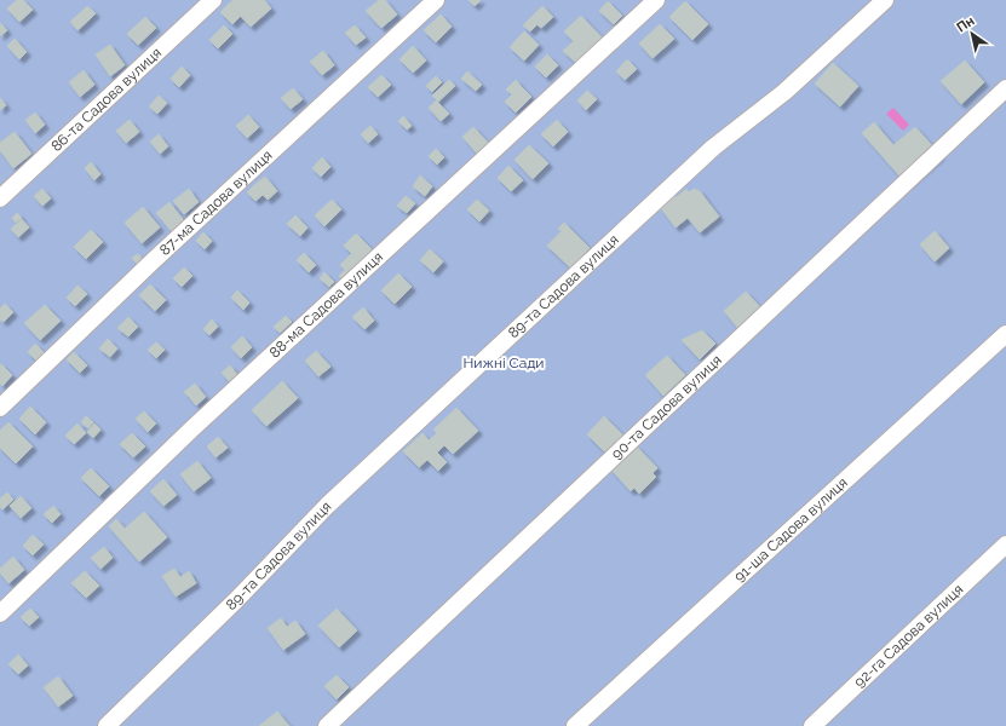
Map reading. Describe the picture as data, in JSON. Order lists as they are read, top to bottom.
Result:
{
  "streets": {
    "street": [
      "86-та Садова вулиця",
      "87-ма Садова вулиця",
      "89-та Садова вулиця",
      "88-ма Садова вулиця",
      "90-та Садова вулиця",
      "91-ша Садова вулиця",
      "92-га Садова вулиця"
    ]
  },
  "parks": ["Нижні Сади"],
  "north": "top left"
}
